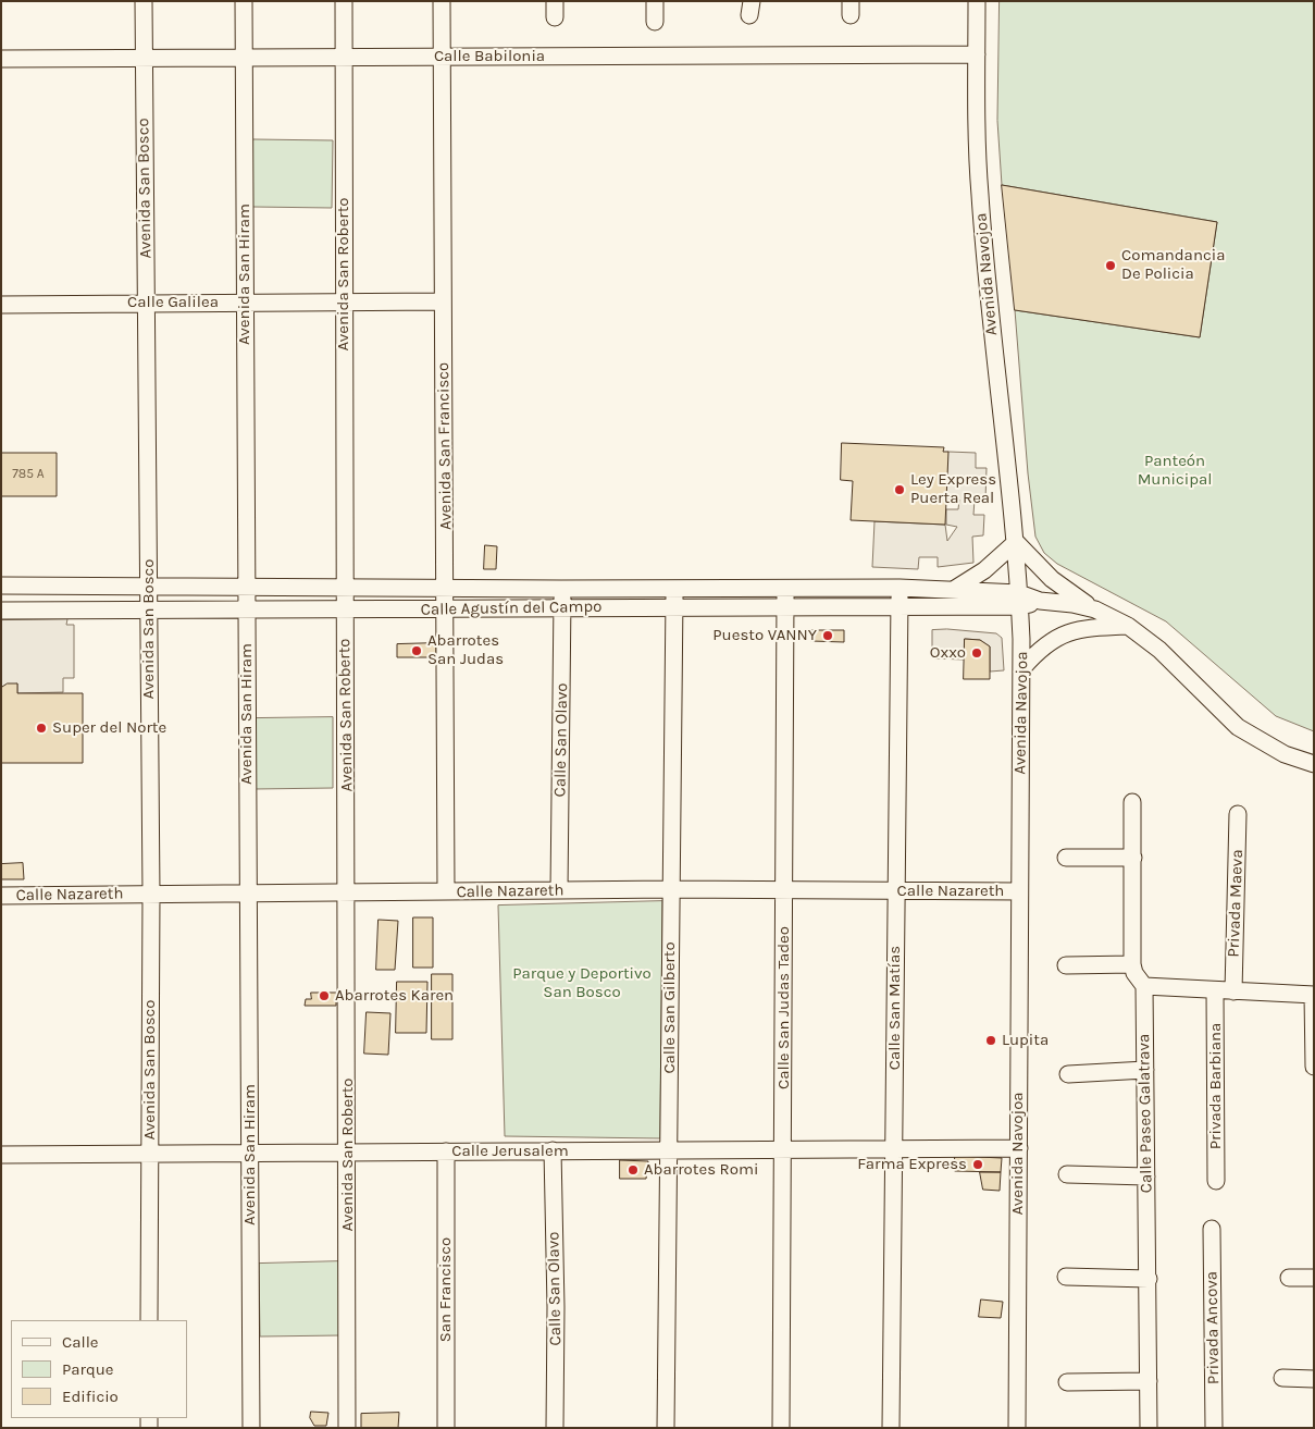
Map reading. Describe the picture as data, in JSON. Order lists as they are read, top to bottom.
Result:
{
  "streets": {
    "street": [
      "Calle Babilonia",
      "Avenida San Bosco",
      "Avenida San Hiram",
      "Avenida San Roberto",
      "Avenida Navojoa",
      "Calle Galilea",
      "Avenida San Francisco",
      "Calle Agustín del Campo",
      "Calle San Olavo",
      "Calle Nazareth",
      "Privada Maeva",
      "Calle San Gilberto",
      "Calle San Judas Tadeo",
      "Calle San Matías",
      "Privada Barbiana",
      "Calle Paseo Galatrava",
      "Calle Jerusalem",
      "San Francisco",
      "Privada Ancova"
    ]
  },
  "crossings": [
    ["Calle Babilonia", "Avenida San Bosco"],
    ["Calle Babilonia", "Avenida San Hiram"],
    ["Calle Babilonia", "Avenida San Roberto"],
    ["Calle Babilonia", "Avenida Navojoa"],
    ["Calle Babilonia", "Avenida San Francisco"],
    ["Avenida San Bosco", "Calle Galilea"],
    ["Avenida San Bosco", "Calle Agustín del Campo"],
    ["Avenida San Bosco", "Calle Nazareth"],
    ["Avenida San Bosco", "Calle Jerusalem"],
    ["Avenida San Hiram", "Calle Galilea"],
    ["Avenida San Hiram", "Calle Agustín del Campo"],
    ["Avenida San Hiram", "Calle Nazareth"],
    ["Avenida San Hiram", "Calle Jerusalem"],
    ["Avenida San Roberto", "Calle Galilea"],
    ["Avenida San Roberto", "Calle Agustín del Campo"],
    ["Avenida San Roberto", "Calle Nazareth"],
    ["Avenida San Roberto", "Calle Jerusalem"],
    ["Avenida Navojoa", "Calle Agustín del Campo"],
    ["Avenida Navojoa", "Calle Nazareth"],
    ["Avenida Navojoa", "Calle Jerusalem"],
    ["Calle Galilea", "Avenida San Francisco"],
    ["Avenida San Francisco", "Calle Agustín del Campo"],
    ["Avenida San Francisco", "Calle Nazareth"],
    ["Calle Agustín del Campo", "Calle San Olavo"],
    ["Calle Agustín del Campo", "Calle San Gilberto"],
    ["Calle Agustín del Campo", "Calle San Judas Tadeo"],
    ["Calle Agustín del Campo", "Calle San Matías"],
    ["Calle San Olavo", "Calle Nazareth"],
    ["Calle San Olavo", "Calle Jerusalem"],
    ["Calle Nazareth", "Calle San Gilberto"],
    ["Calle Nazareth", "Calle San Judas Tadeo"],
    ["Calle Nazareth", "Calle San Matías"],
    ["Calle San Gilberto", "Calle Jerusalem"],
    ["Calle San Judas Tadeo", "Calle Jerusalem"],
    ["Calle San Matías", "Calle Jerusalem"],
    ["Calle Jerusalem", "San Francisco"]
  ],
  "parks": ["Panteón Municipal", "Parque y Deportivo San Bosco"],
  "places": [
    "Comandancia De Policia",
    "Ley Express Puerta Real",
    "Puesto VANNY",
    "Abarrotes San Judas",
    "Oxxo",
    "Super del Norte",
    "Abarrotes Karen",
    "Lupita",
    "Farma Express",
    "Abarrotes Romi"
  ],
  "house_numbers": ["785 A"],
  "legend": ["Calle", "Parque", "Edificio"]
}
